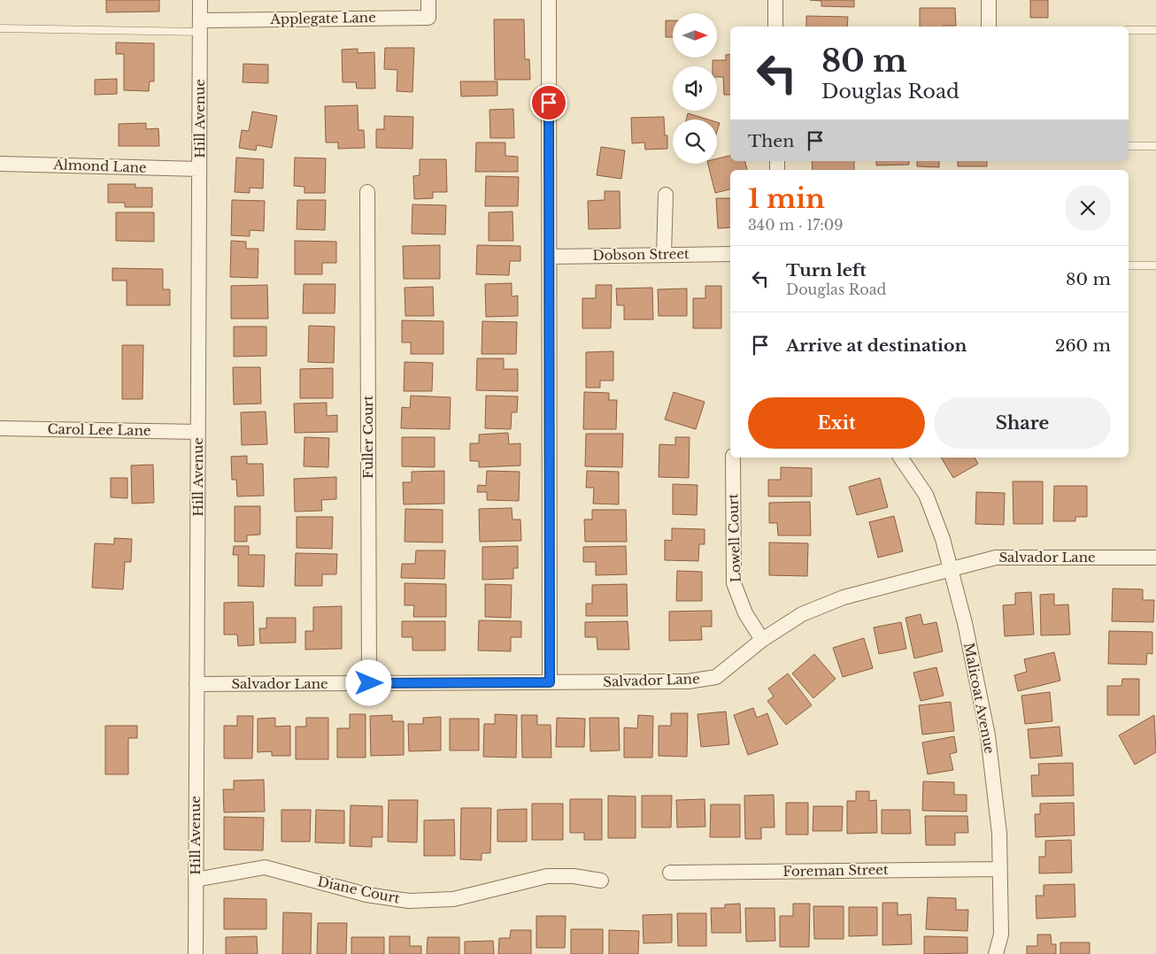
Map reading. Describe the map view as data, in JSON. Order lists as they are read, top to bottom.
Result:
{
  "streets": {
    "street": [
      "Applegate Lane",
      "Hill Avenue",
      "Almond Lane",
      "Dobson Street",
      "Carol Lee Lane",
      "Fuller Court",
      "Lowell Court",
      "Salvador Lane",
      "Malicoat Avenue",
      "Foreman Street",
      "Diane Court"
    ]
  },
  "crossings": [
    ["Applegate Lane", "Hill Avenue"],
    ["Hill Avenue", "Almond Lane"],
    ["Hill Avenue", "Carol Lee Lane"],
    ["Hill Avenue", "Salvador Lane"],
    ["Hill Avenue", "Diane Court"],
    ["Fuller Court", "Salvador Lane"],
    ["Lowell Court", "Salvador Lane"],
    ["Salvador Lane", "Malicoat Avenue"],
    ["Malicoat Avenue", "Foreman Street"]
  ],
  "north": "right",
  "page": {
    "turn": ["80 m", "Douglas Road"],
    "then": "Then",
    "heading": ["1 min", "340 m · 17:09"],
    "list": [
      {
        "name": "Turn left",
        "note": "Douglas Road",
        "value": "80 m"
      },
      {
        "name": "Arrive at destination",
        "value": "260 m"
      }
    ],
    "buttons": ["Exit", "Share"]
  }
}
